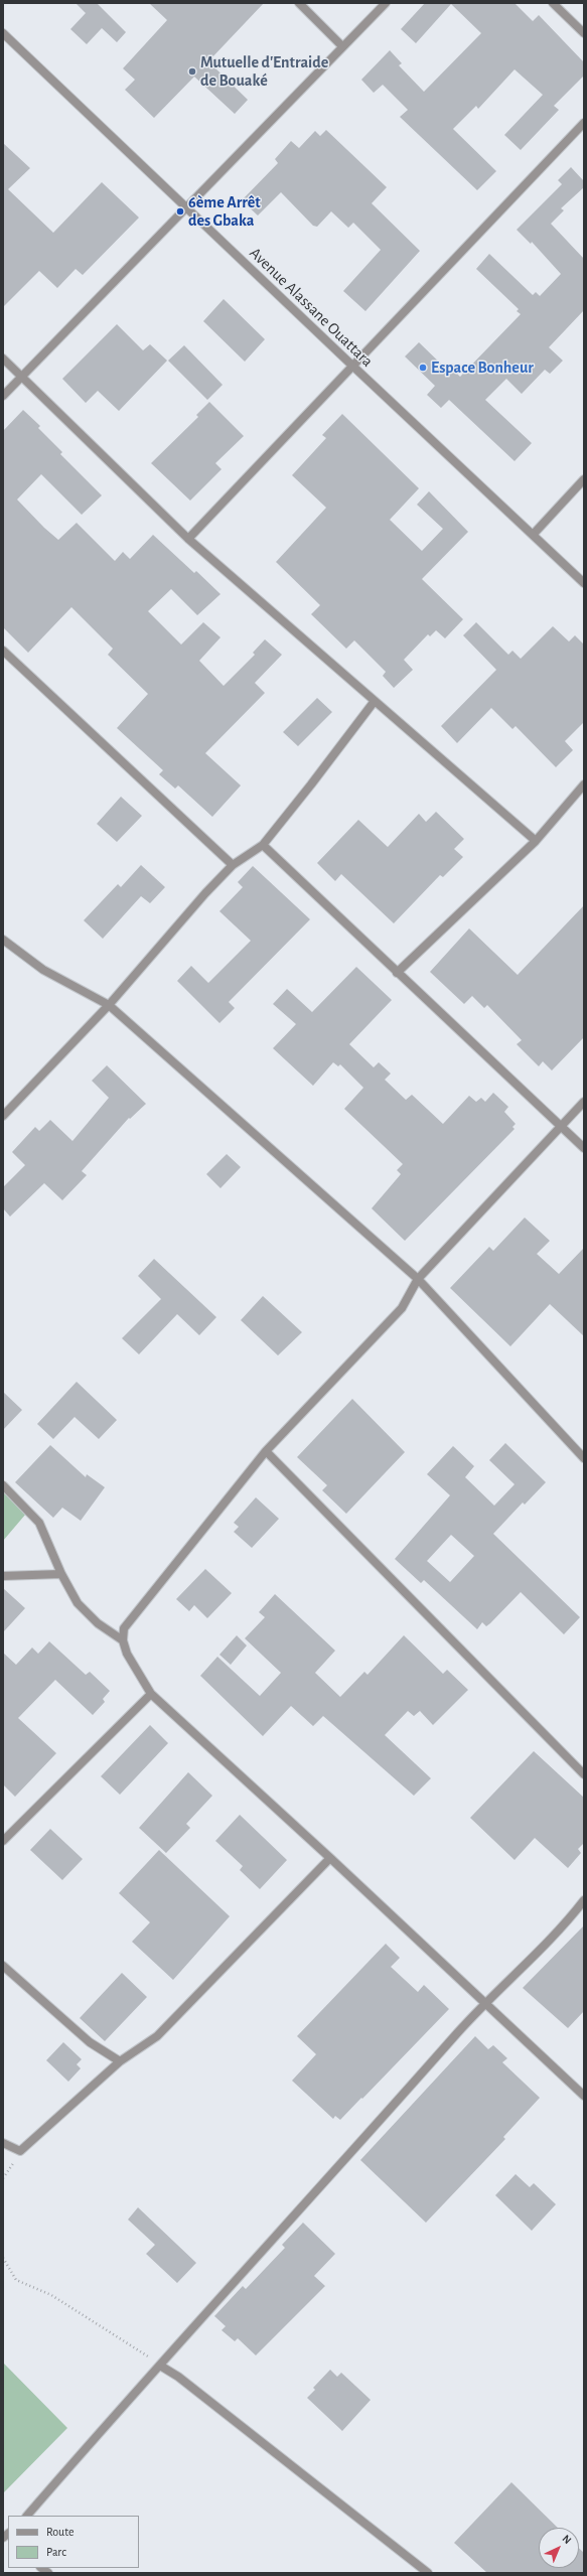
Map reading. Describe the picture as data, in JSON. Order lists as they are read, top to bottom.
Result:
{
  "streets": {
    "street": ["Avenue Alassane Ouattara"]
  },
  "places": ["Mutuelle d'Entraide de Bouaké", "6ème Arrêt des Gbaka", "Espace Bonheur"],
  "legend": ["Route", "Parc"],
  "north": "top right"
}
